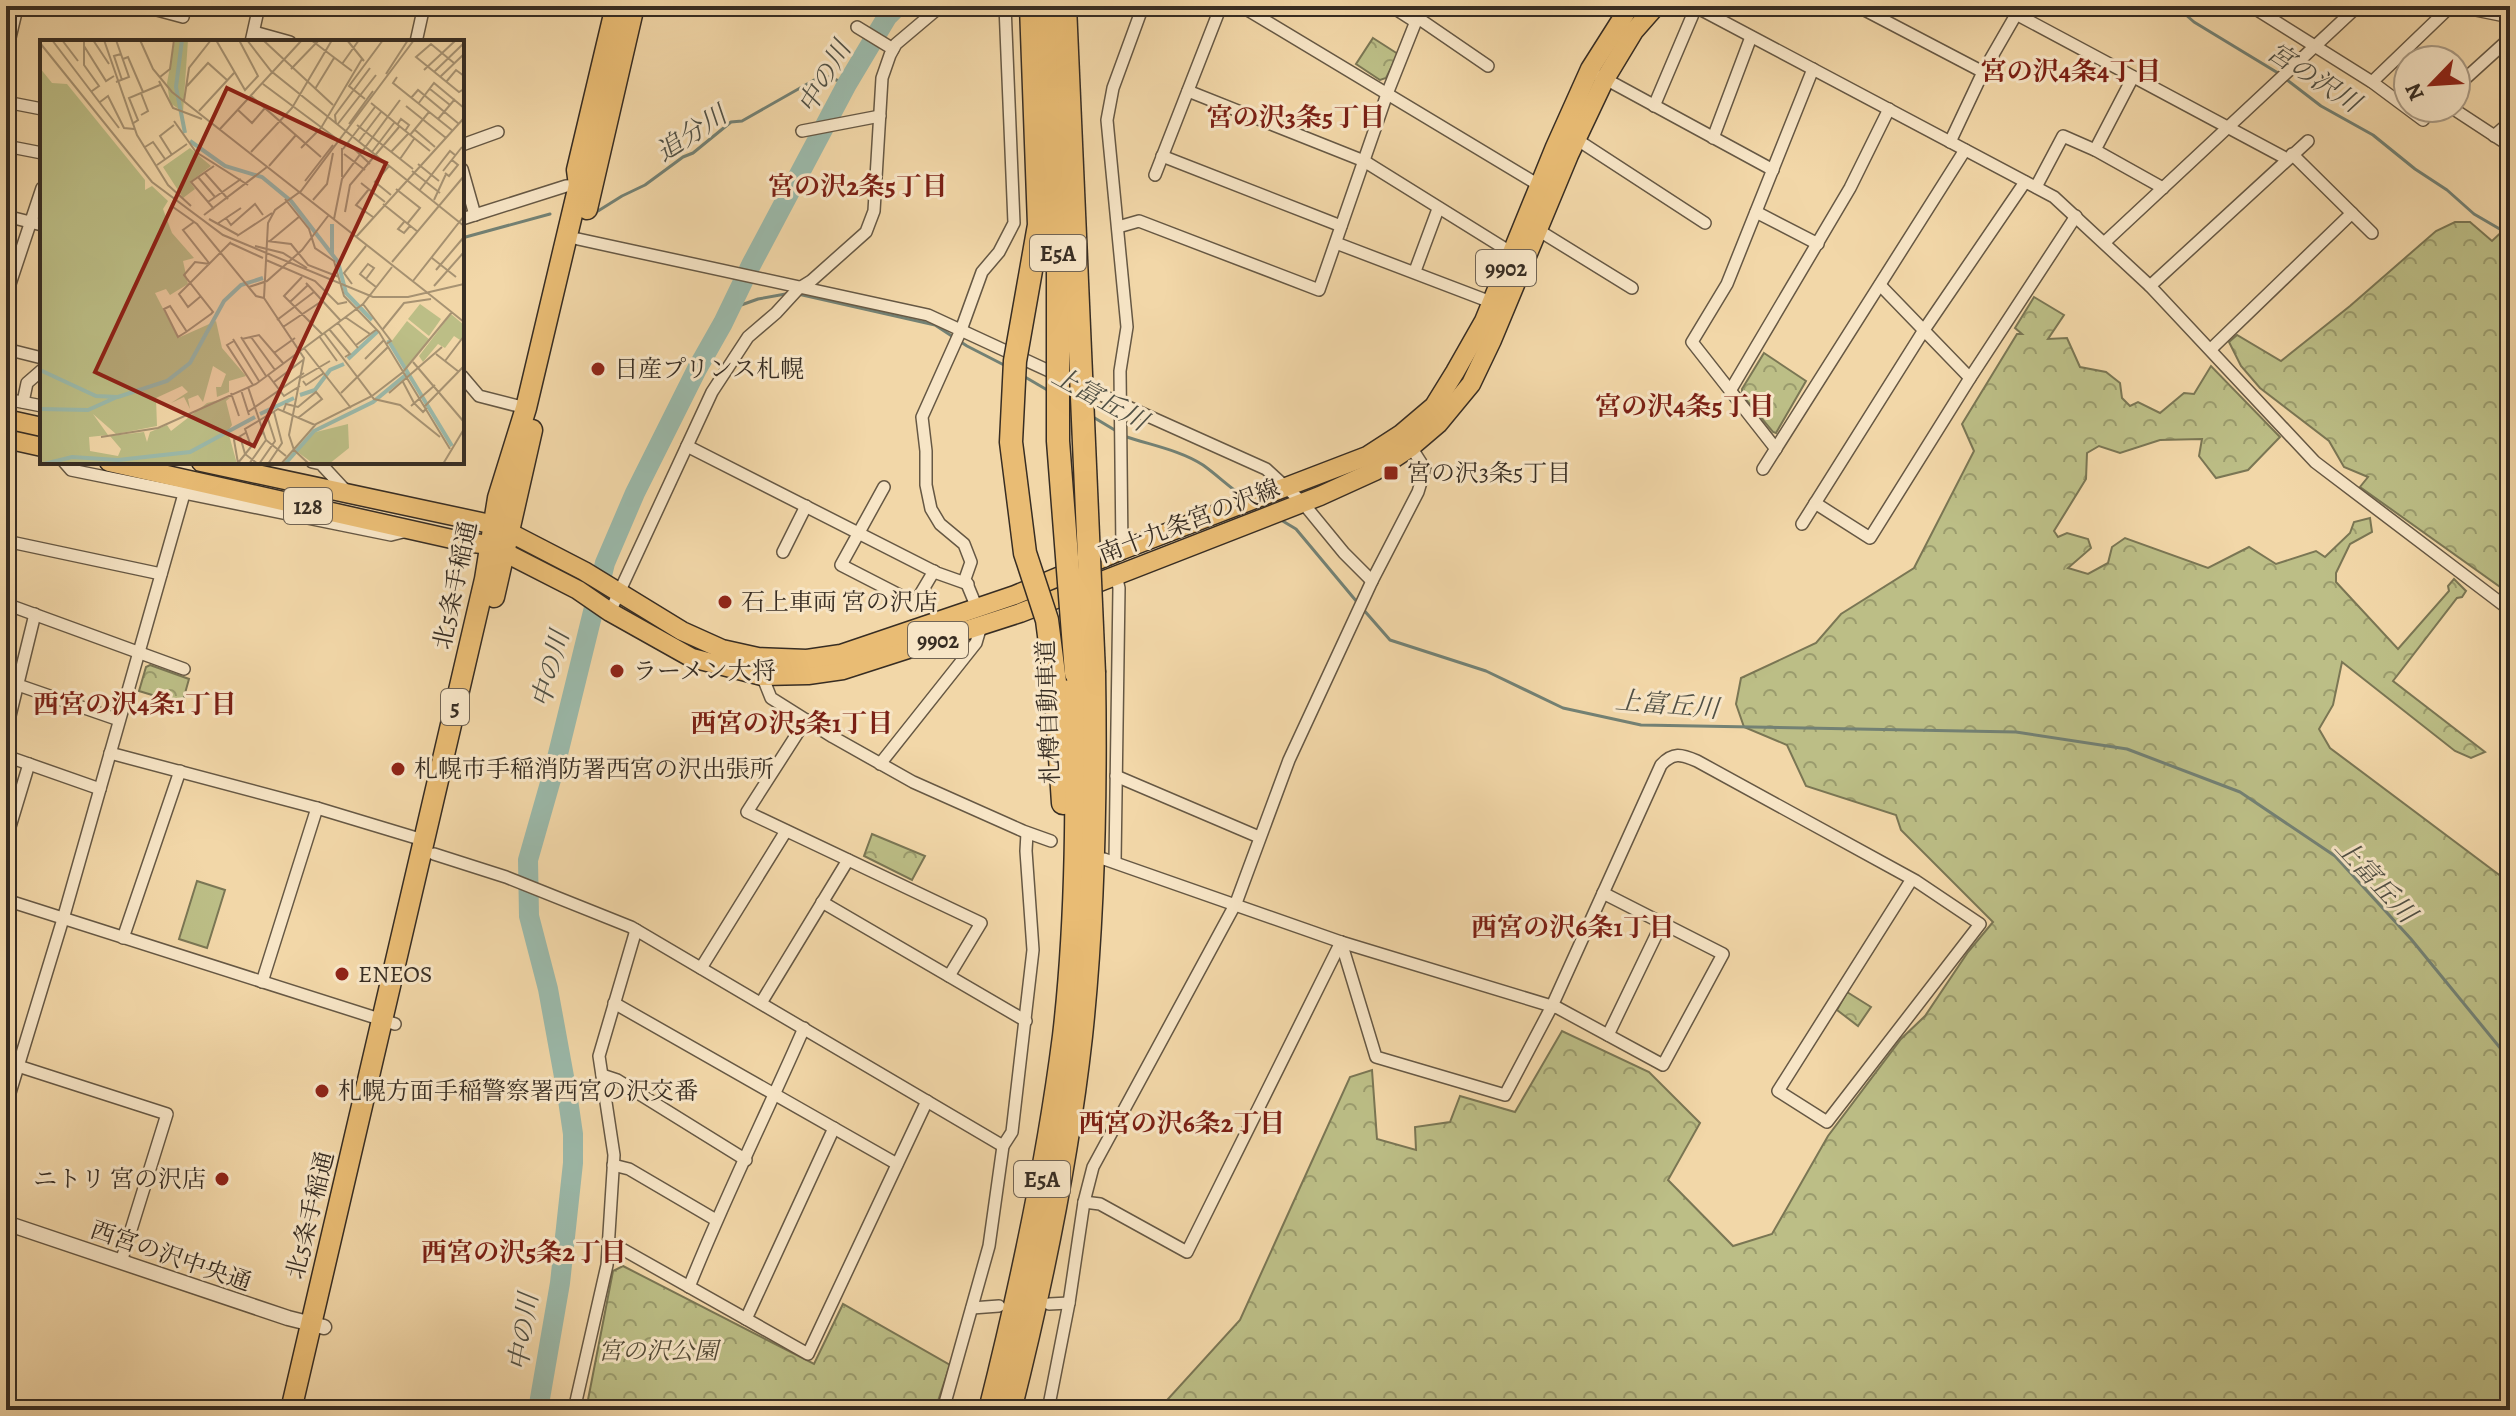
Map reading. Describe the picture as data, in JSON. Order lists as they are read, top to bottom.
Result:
{
  "streets": {
    "highway": [
      "E5A",
      "北5条手稲通",
      "5",
      "札樽自動車道"
    ],
    "main road": ["9902", "128", "南十九条宮の沢線"],
    "street": ["西宮の沢中央通"]
  },
  "crossings": [
    ["128", "南十九条宮の沢線"],
    ["128", "北5条手稲通"],
    ["南十九条宮の沢線", "北5条手稲通"],
    ["北5条手稲通", "西宮の沢中央通"]
  ],
  "districts": [
    "宮の沢4条4丁目",
    "宮の沢3条5丁目",
    "宮の沢2条5丁目",
    "宮の沢4条5丁目",
    "西宮の沢4条1丁目",
    "西宮の沢5条1丁目",
    "西宮の沢6条1丁目",
    "西宮の沢6条2丁目",
    "西宮の沢5条2丁目"
  ],
  "water": [
    "中の川",
    "宮の沢川",
    "追分川",
    "上富丘川"
  ],
  "parks": ["宮の沢公園"],
  "places": {
    "other": [
      "日産プリンス札幌",
      "石上車両 宮の沢店",
      "ラーメン大将",
      "札幌市手稲消防署西宮の沢出張所",
      "ENEOS",
      "札幌方面手稲警察署西宮の沢交番",
      "ニトリ 宮の沢店"
    ],
    "transit": ["宮の沢3条5丁目"]
  },
  "north": "bottom left"
}
